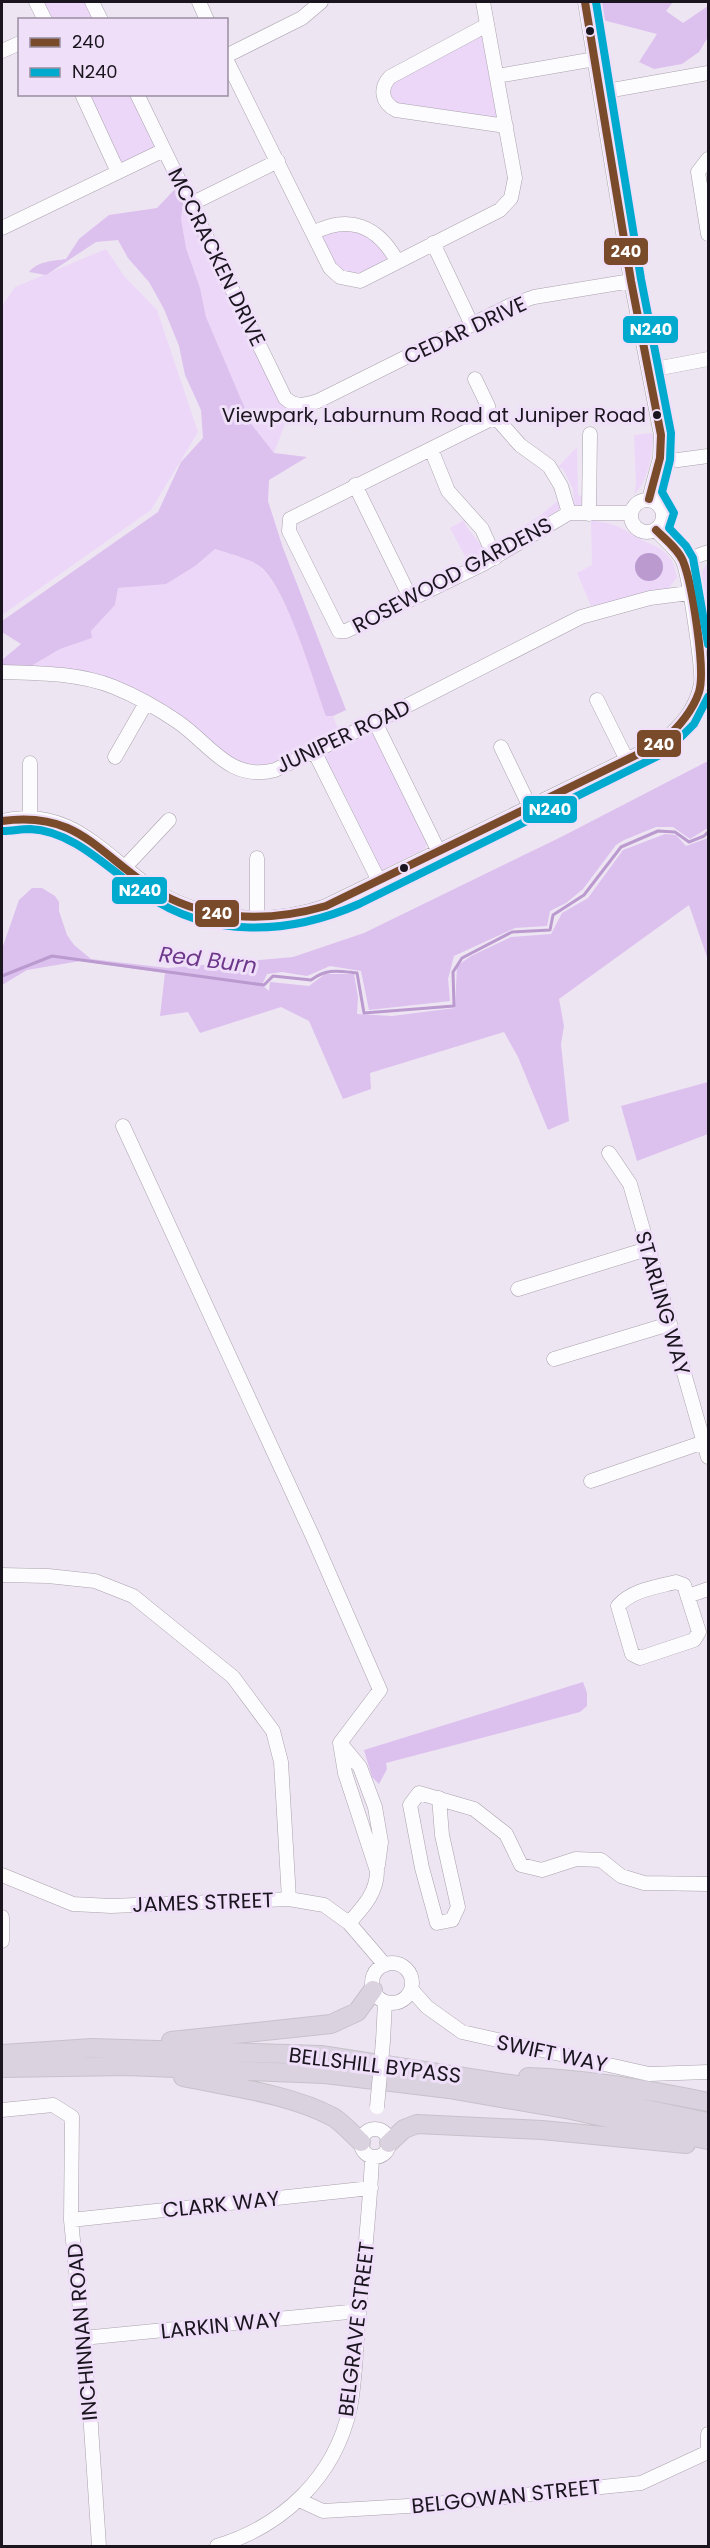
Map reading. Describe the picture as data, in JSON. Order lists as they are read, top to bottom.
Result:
{
  "streets": {
    "highway": ["BELLSHILL BYPASS"],
    "street": [
      "MCCRACKEN DRIVE",
      "CEDAR DRIVE",
      "ROSEWOOD GARDENS",
      "JUNIPER ROAD",
      "STARLING WAY",
      "JAMES STREET",
      "SWIFT WAY",
      "CLARK WAY",
      "LARKIN WAY",
      "BELGRAVE STREET",
      "INCHINNAN ROAD",
      "BELGOWAN STREET"
    ]
  },
  "crossings": [
    ["MCCRACKEN DRIVE", "CEDAR DRIVE"],
    ["JAMES STREET", "SWIFT WAY"],
    ["CLARK WAY", "BELGRAVE STREET"],
    ["CLARK WAY", "INCHINNAN ROAD"],
    ["LARKIN WAY", "BELGRAVE STREET"],
    ["LARKIN WAY", "INCHINNAN ROAD"],
    ["BELGRAVE STREET", "BELGOWAN STREET"]
  ],
  "water": ["Red Burn"],
  "places": ["Viewpark, Laburnum Road at Juniper Road"],
  "lines": ["transit line 240", "transit line N240"],
  "legend": ["240", "N240"]
}
